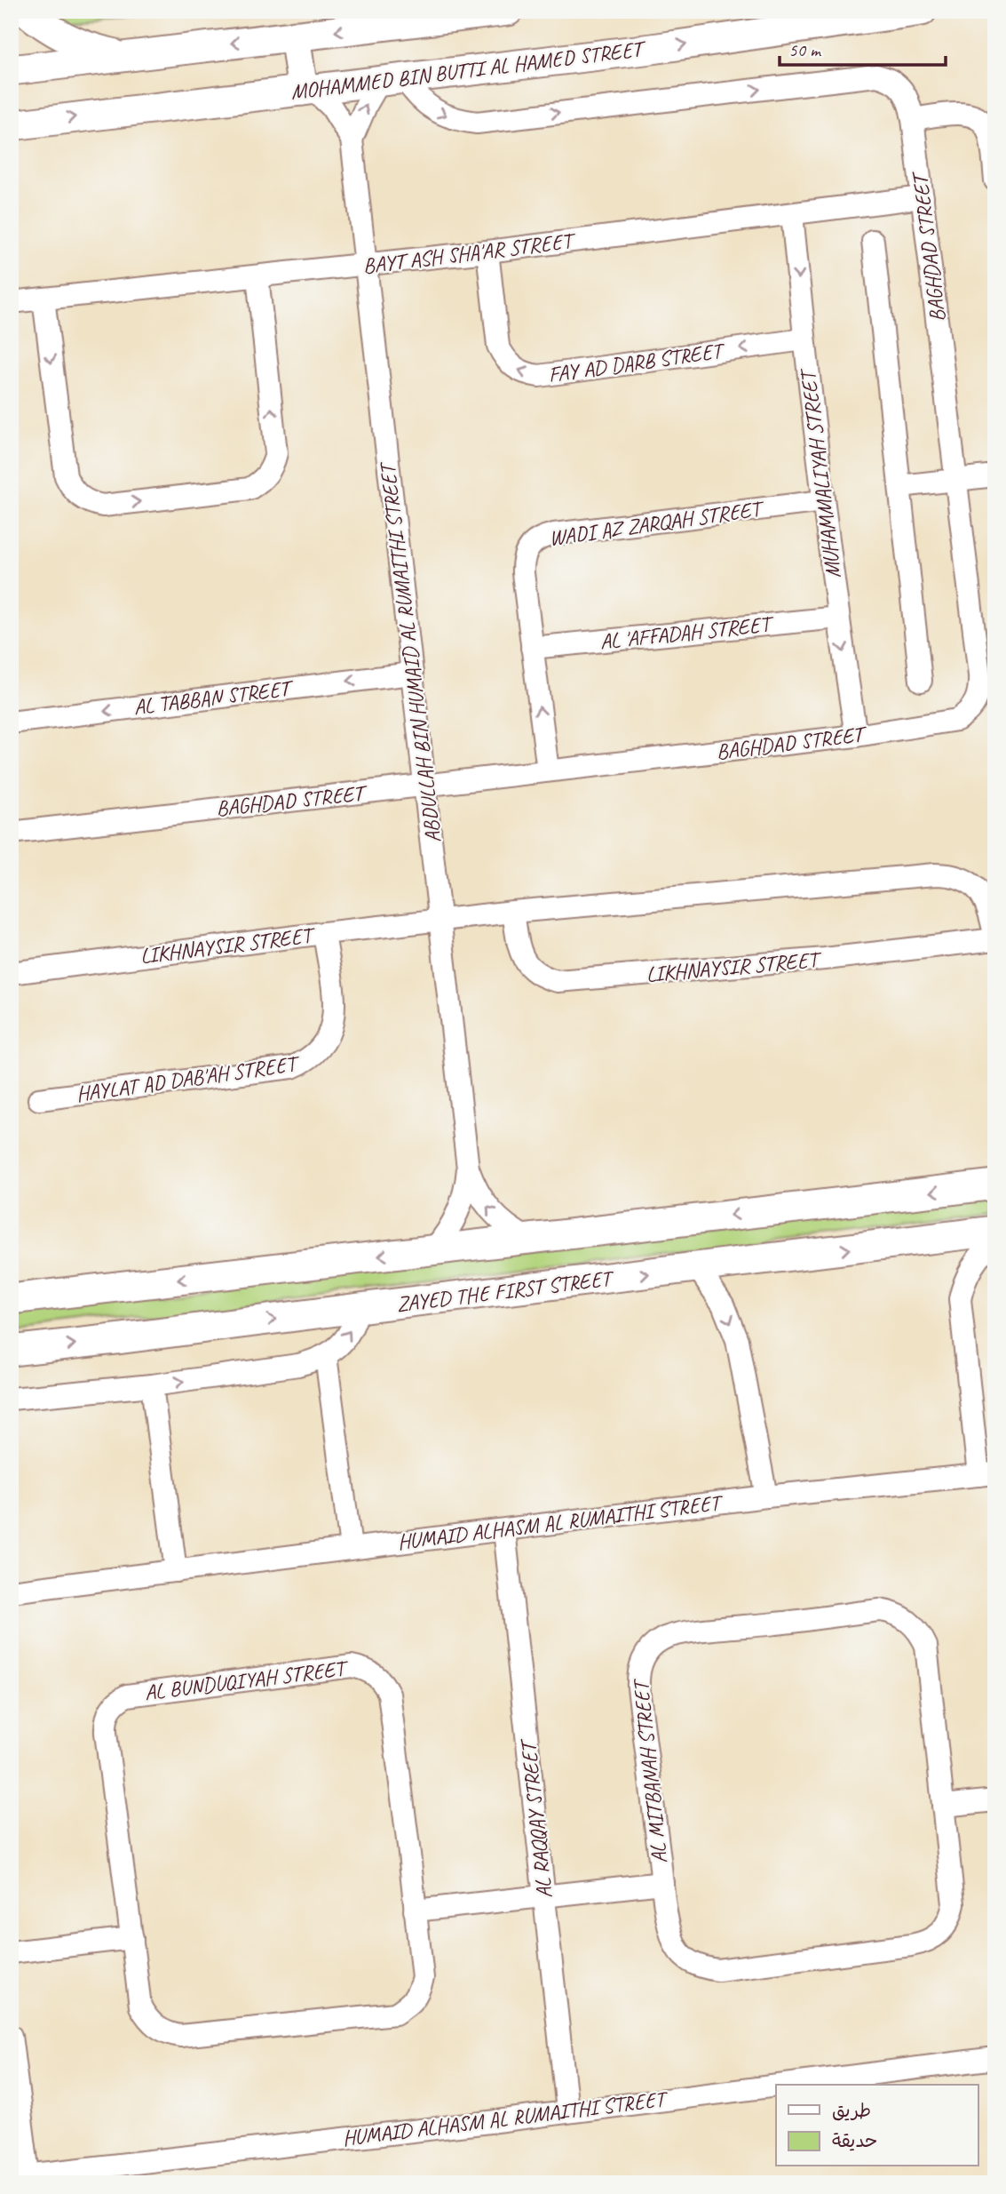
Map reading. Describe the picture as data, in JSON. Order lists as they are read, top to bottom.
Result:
{
  "streets": {
    "main road": ["MOHAMMED BIN BUTTI AL HAMED STREET", "ZAYED THE FIRST STREET"],
    "street": [
      "BAGHDAD STREET",
      "BAYT ASH SHA'AR STREET",
      "FAY AD DARB STREET",
      "MUHAMMALIYAH STREET",
      "WADI AZ ZARQAH STREET",
      "AL 'AFFADAH STREET",
      "ABDULLAH BIN HUMAID AL RUMAITHI STREET",
      "AL TABBAN STREET",
      "LIKHNAYSIR STREET",
      "HAYLAT AD DAB'AH STREET",
      "HUMAID ALHASM AL RUMAITHI STREET",
      "AL BUNDUQIYAH STREET",
      "AL MITBANAH STREET",
      "AL RAQQAY STREET"
    ]
  },
  "crossings": [
    ["MOHAMMED BIN BUTTI AL HAMED STREET", "BAGHDAD STREET"],
    ["MOHAMMED BIN BUTTI AL HAMED STREET", "ABDULLAH BIN HUMAID AL RUMAITHI STREET"],
    ["BAGHDAD STREET", "BAYT ASH SHA'AR STREET"],
    ["BAGHDAD STREET", "MUHAMMALIYAH STREET"],
    ["BAGHDAD STREET", "WADI AZ ZARQAH STREET"],
    ["BAGHDAD STREET", "ABDULLAH BIN HUMAID AL RUMAITHI STREET"],
    ["BAYT ASH SHA'AR STREET", "FAY AD DARB STREET"],
    ["BAYT ASH SHA'AR STREET", "MUHAMMALIYAH STREET"],
    ["BAYT ASH SHA'AR STREET", "ABDULLAH BIN HUMAID AL RUMAITHI STREET"],
    ["FAY AD DARB STREET", "MUHAMMALIYAH STREET"],
    ["MUHAMMALIYAH STREET", "WADI AZ ZARQAH STREET"],
    ["MUHAMMALIYAH STREET", "AL 'AFFADAH STREET"],
    ["WADI AZ ZARQAH STREET", "AL 'AFFADAH STREET"],
    ["ABDULLAH BIN HUMAID AL RUMAITHI STREET", "AL TABBAN STREET"],
    ["ABDULLAH BIN HUMAID AL RUMAITHI STREET", "LIKHNAYSIR STREET"],
    ["LIKHNAYSIR STREET", "HAYLAT AD DAB'AH STREET"],
    ["HUMAID ALHASM AL RUMAITHI STREET", "AL RAQQAY STREET"]
  ],
  "one_way": ["AL TABBAN STREET"],
  "legend": ["طريق", "حديقة"],
  "scale_bar": "50 m"
}
